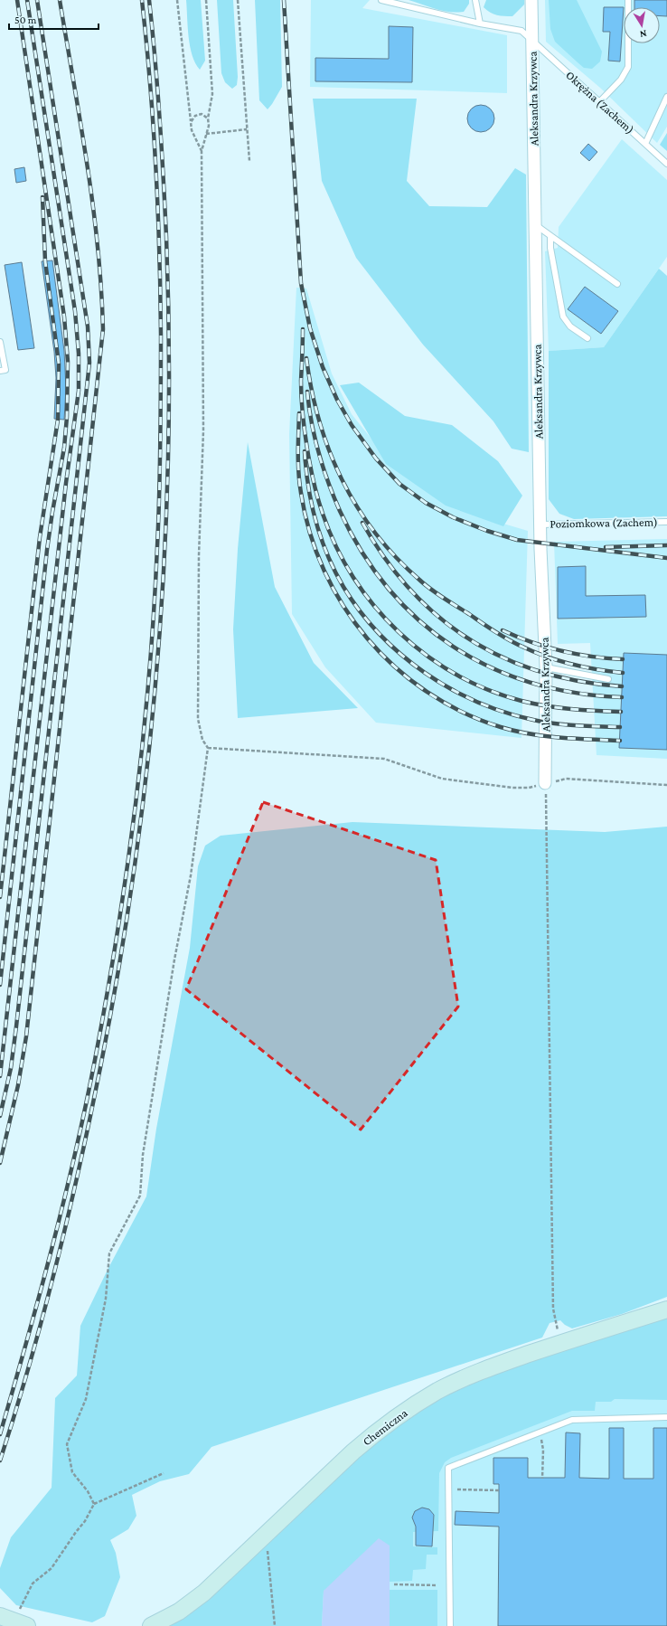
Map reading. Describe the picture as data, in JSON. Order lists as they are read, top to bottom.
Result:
{
  "streets": {
    "street": ["Aleksandra Krzywca", "Chemiczna"],
    "lane": ["Okrężna (Zachem)", "Poziomkowa (Zachem)"]
  },
  "crossings": [
    ["Aleksandra Krzywca", "Okrężna (Zachem)"],
    ["Aleksandra Krzywca", "Poziomkowa (Zachem)"]
  ],
  "scale_bar": "50 m",
  "north": "bottom"
}
